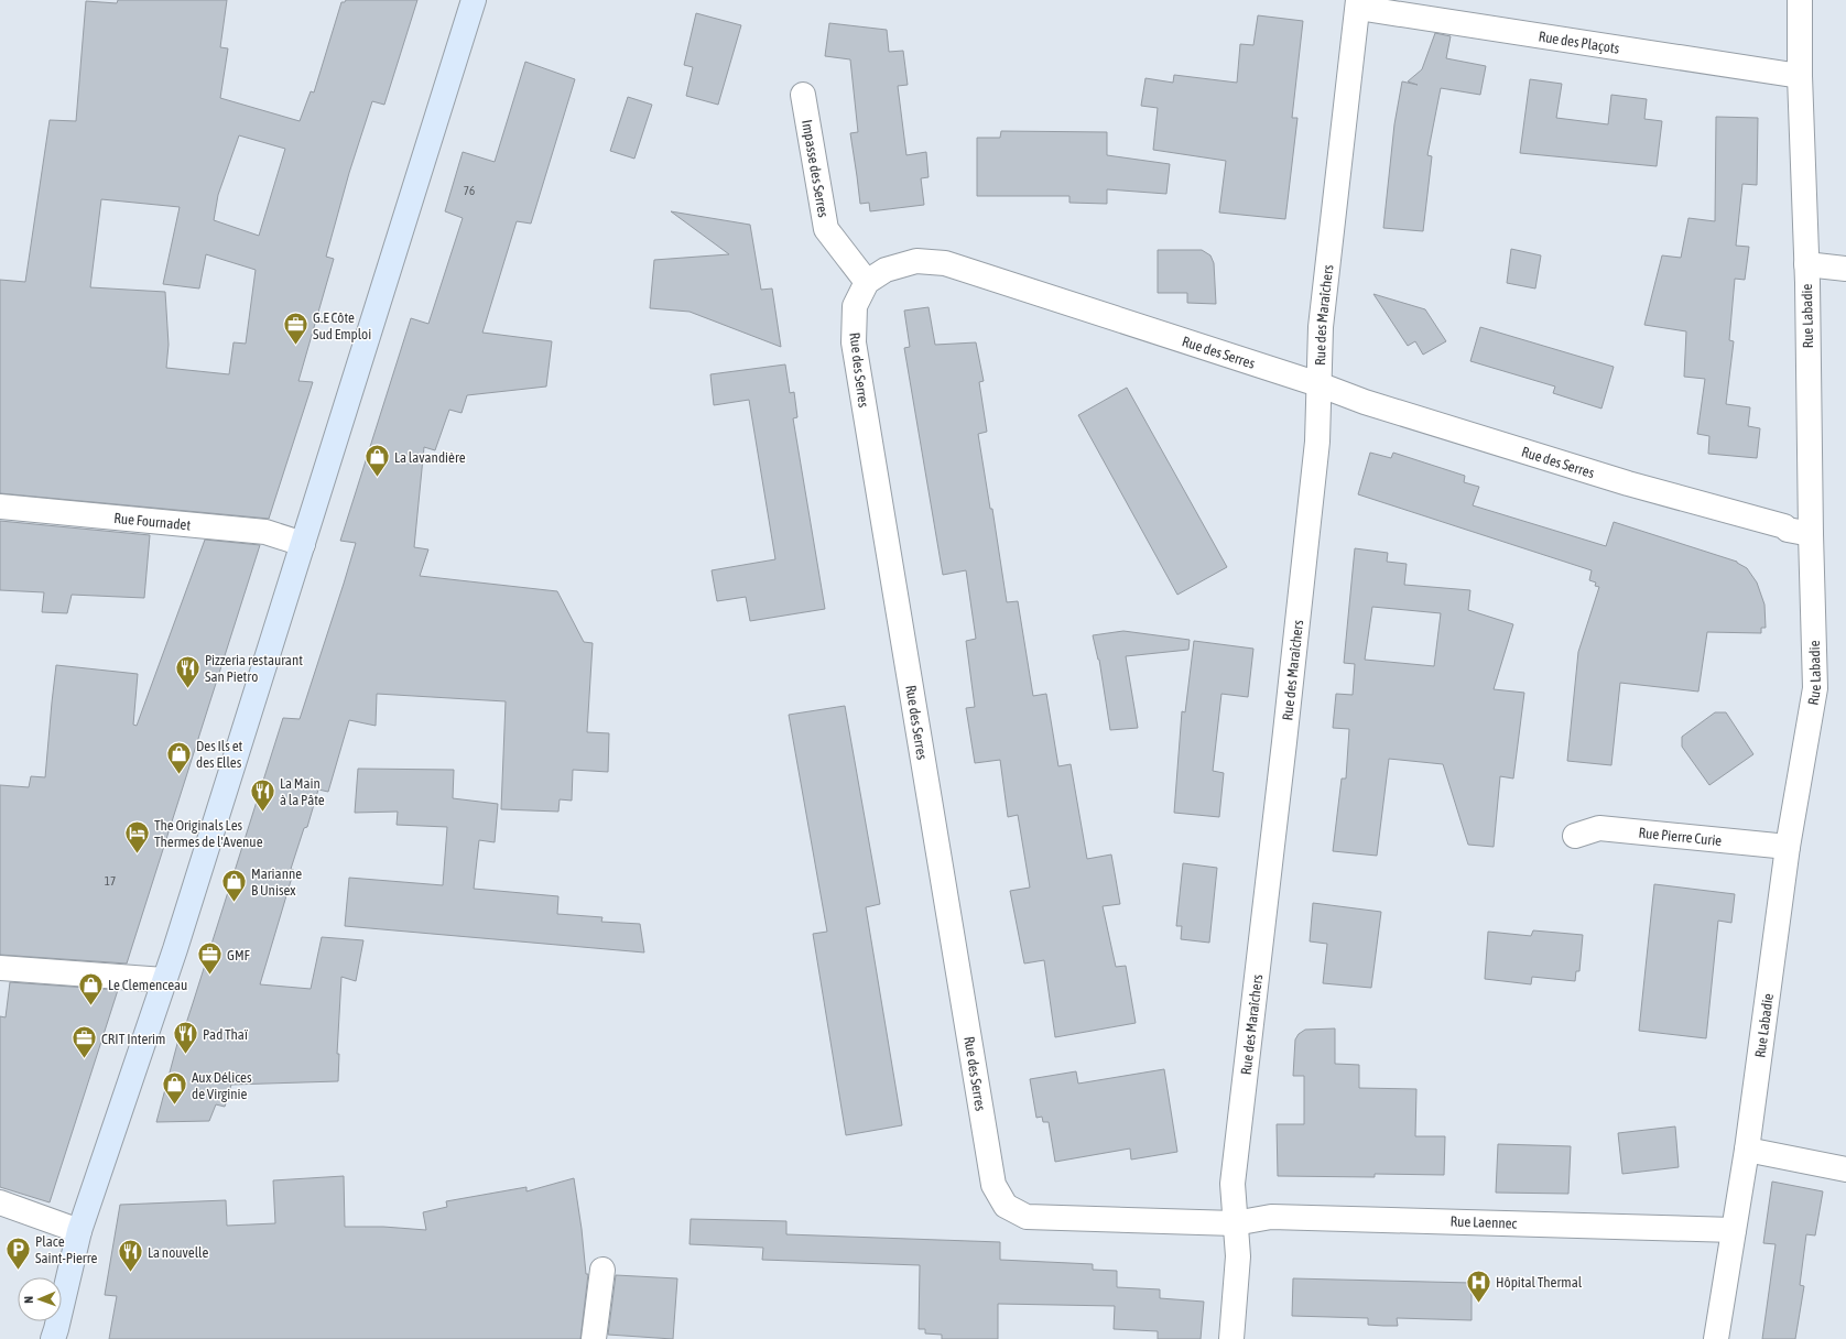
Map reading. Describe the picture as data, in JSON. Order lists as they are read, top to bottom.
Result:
{
  "streets": {
    "street": [
      "Rue des Plaçots",
      "Impasse des Serres",
      "Rue des Maraîchers",
      "Rue Labadie",
      "Rue des Serres",
      "Rue Fournadet",
      "Rue Pierre Curie",
      "Rue Laennec"
    ]
  },
  "crossings": [
    ["Rue des Plaçots", "Rue des Maraîchers"],
    ["Rue des Plaçots", "Rue Labadie"],
    ["Impasse des Serres", "Rue des Serres"],
    ["Rue des Maraîchers", "Rue des Serres"],
    ["Rue des Maraîchers", "Rue Laennec"],
    ["Rue Labadie", "Rue des Serres"],
    ["Rue Labadie", "Rue Pierre Curie"],
    ["Rue Labadie", "Rue Laennec"],
    ["Rue des Serres", "Rue Laennec"]
  ],
  "places": {
    "office": ["G.E Côte Sud Emploi", "GMF", "CRIT Interim"],
    "shop": [
      "La lavandière",
      "Des Ils et des Elles",
      "Marianne B Unisex",
      "Le Clemenceau",
      "Aux Délices de Virginie"
    ],
    "restaurant": [
      "Pizzeria restaurant San Pietro",
      "La Main à la Pâte",
      "Pad Thaï",
      "La nouvelle"
    ],
    "hotel": ["The Originals Les Thermes de l'Avenue"],
    "parking": ["Place Saint-Pierre"],
    "hospital": ["Hôpital Thermal"]
  },
  "house_numbers": ["76", "17"],
  "north": "left"
}
